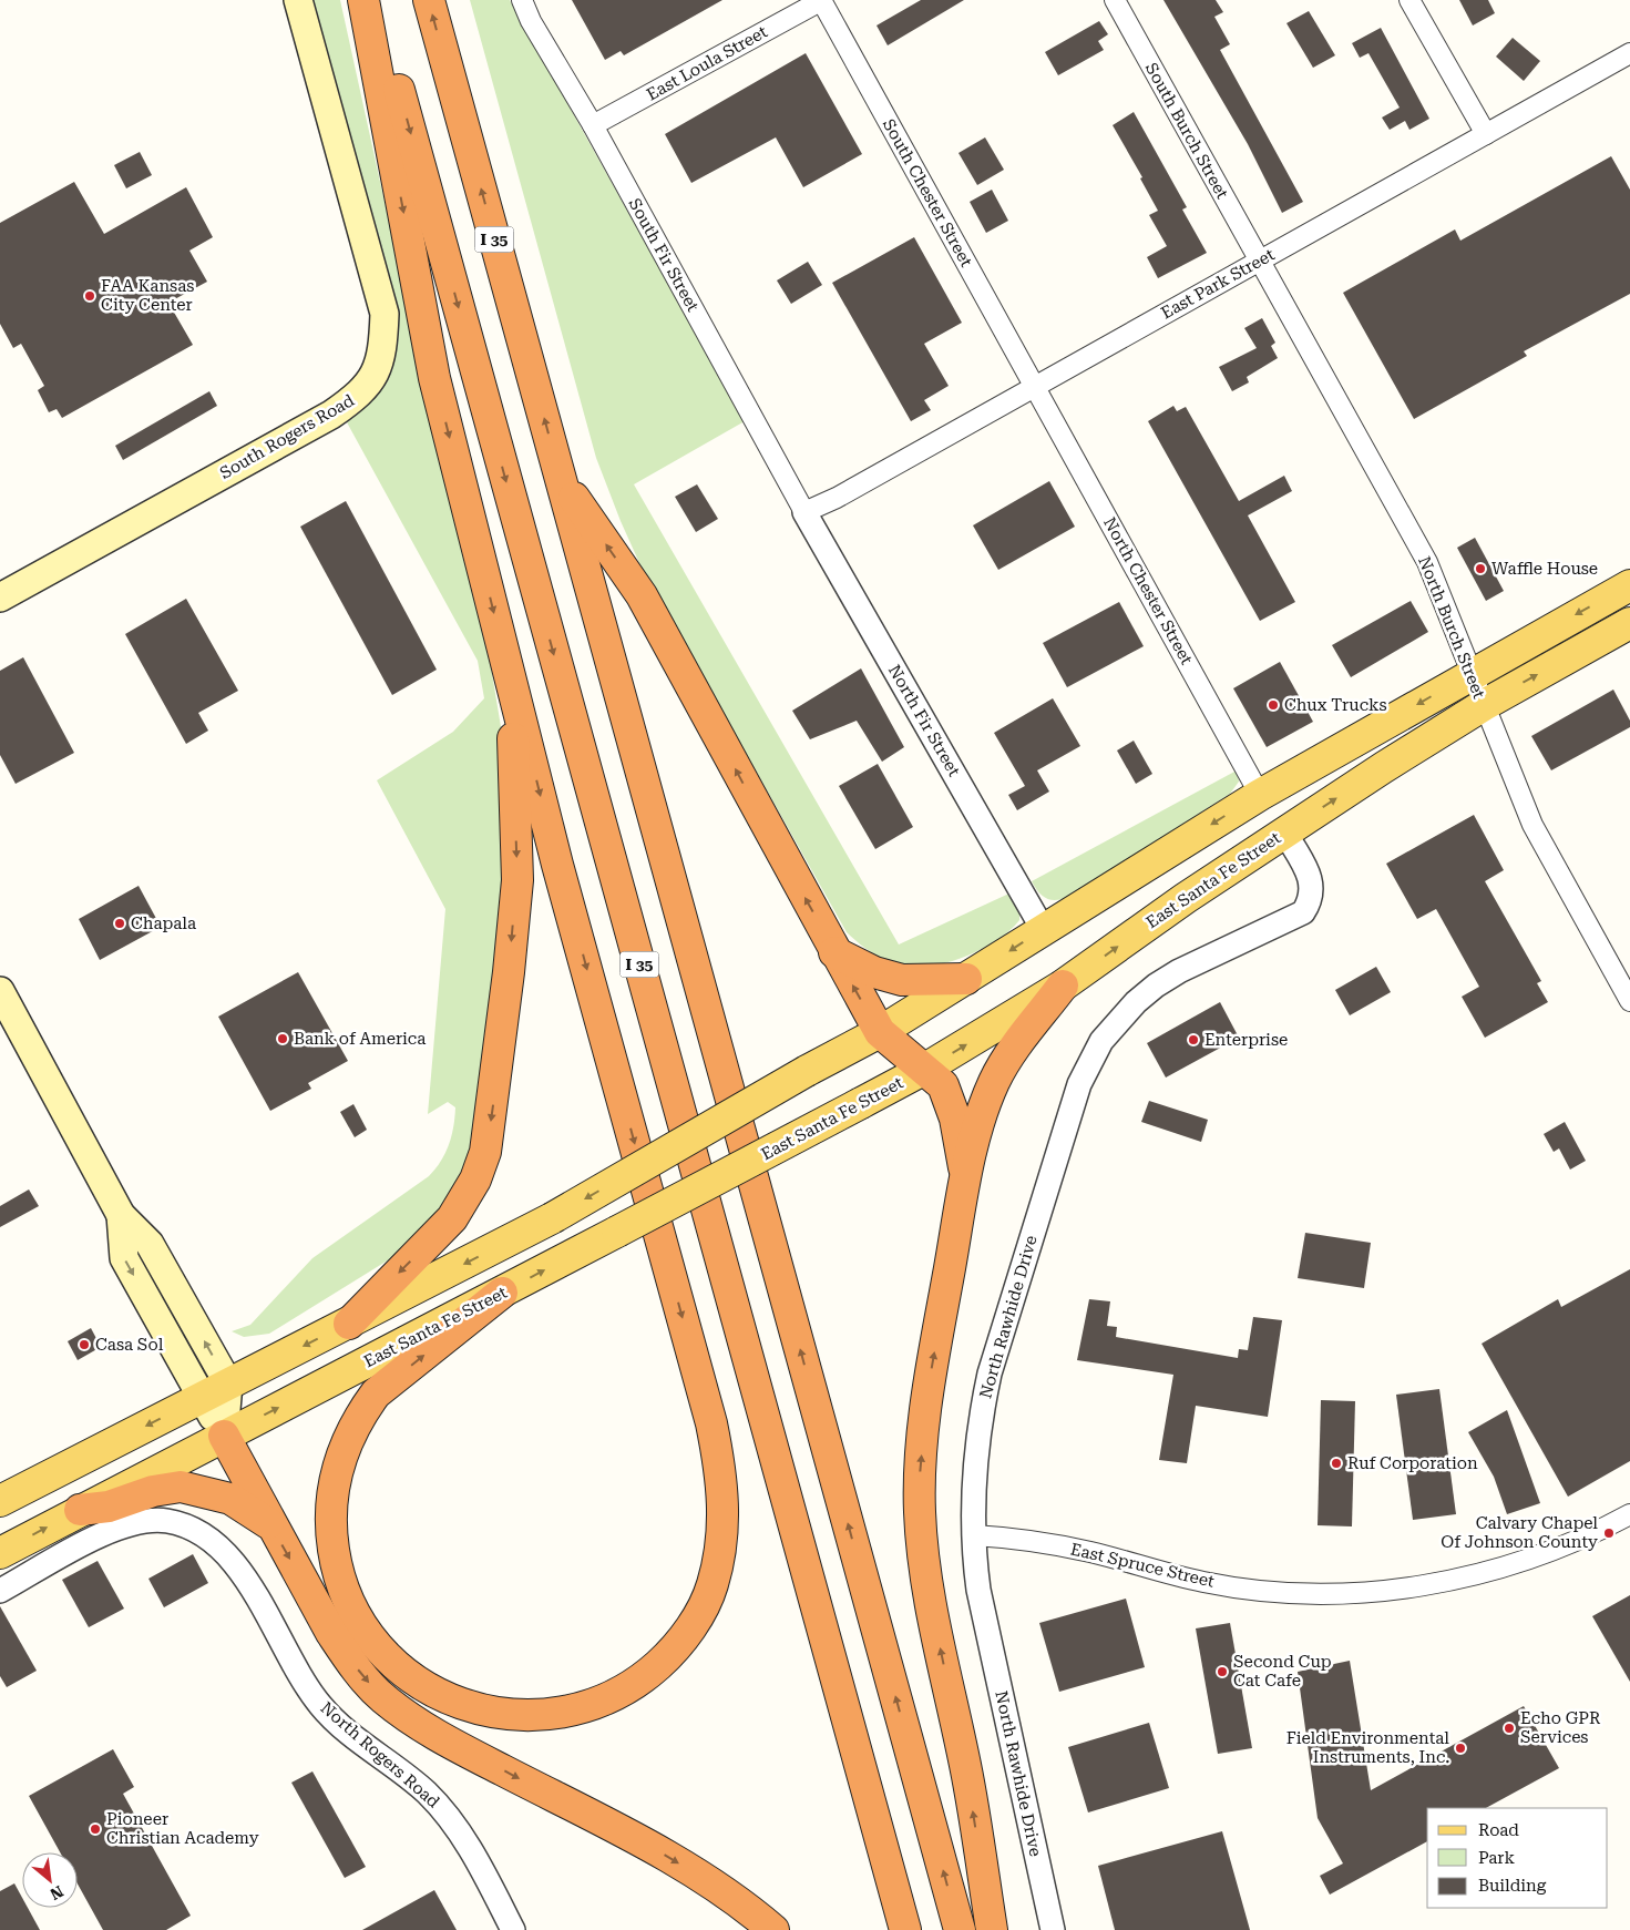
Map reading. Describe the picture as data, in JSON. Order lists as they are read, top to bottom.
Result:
{
  "streets": {
    "highway": ["I 35"],
    "main road": ["South Rogers Road", "East Santa Fe Street"],
    "street": [
      "East Loula Street",
      "South Burch Street",
      "South Chester Street",
      "South Fir Street",
      "East Park Street",
      "North Chester Street",
      "North Burch Street",
      "North Fir Street",
      "North Rawhide Drive",
      "East Spruce Street",
      "North Rogers Road"
    ]
  },
  "crossings": [
    ["East Loula Street", "South Chester Street"],
    ["East Loula Street", "South Fir Street"],
    ["South Burch Street", "East Park Street"],
    ["South Burch Street", "North Burch Street"],
    ["South Chester Street", "East Park Street"],
    ["South Chester Street", "North Chester Street"],
    ["South Fir Street", "East Park Street"],
    ["South Fir Street", "North Fir Street"],
    ["East Park Street", "North Chester Street"],
    ["East Park Street", "North Burch Street"],
    ["East Park Street", "North Fir Street"],
    ["North Burch Street", "East Santa Fe Street"],
    ["East Santa Fe Street", "North Rawhide Drive"],
    ["North Rawhide Drive", "East Spruce Street"]
  ],
  "places": [
    "FAA Kansas City Center",
    "Waffle House",
    "Chux Trucks",
    "Chapala",
    "Bank of America",
    "Enterprise",
    "Casa Sol",
    "Ruf Corporation",
    "Calvary Chapel Of Johnson County",
    "Second Cup Cat Cafe",
    "Echo GPR Services",
    "Field Environmental Instruments, Inc.",
    "Pioneer Christian Academy"
  ],
  "legend": ["Road", "Park", "Building"],
  "north": "bottom right"
}
